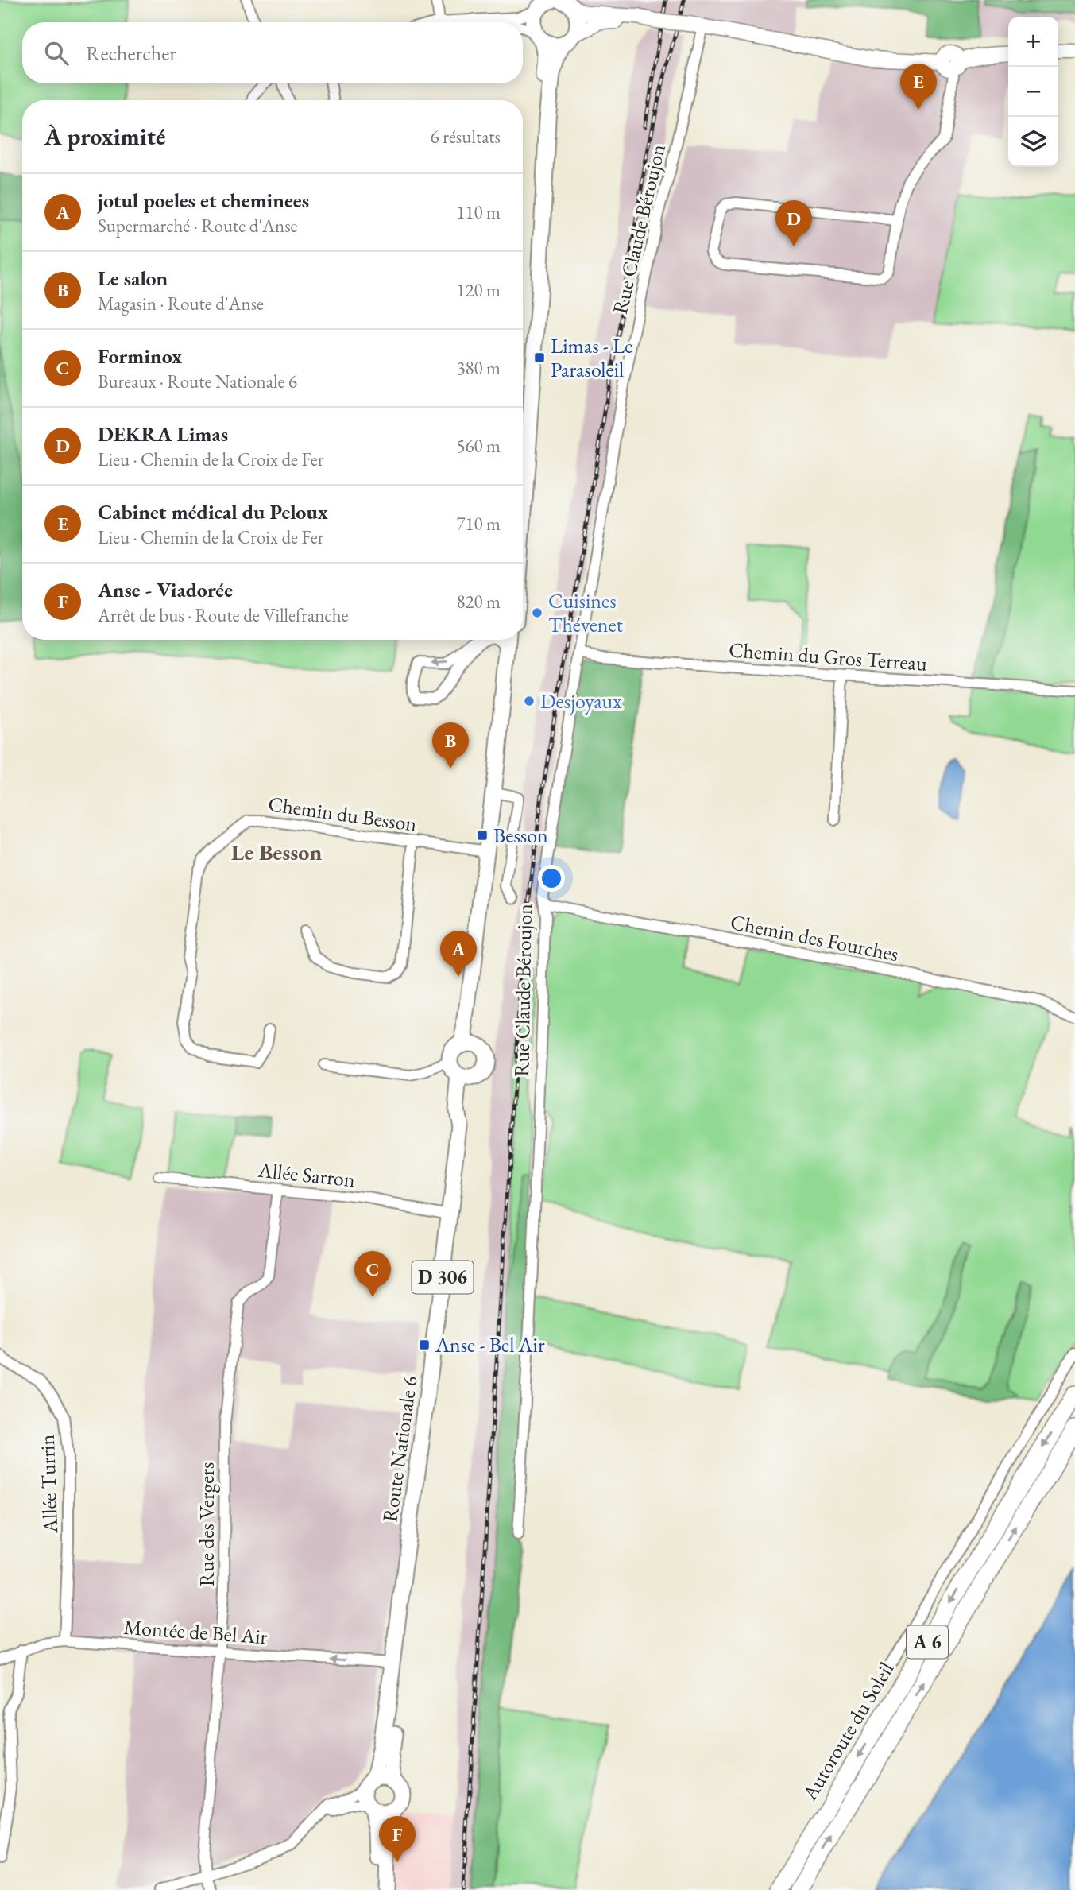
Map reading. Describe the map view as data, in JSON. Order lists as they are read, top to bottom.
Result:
{
  "streets": {
    "highway": ["A 6", "Autoroute du Soleil"],
    "main road": ["D 306", "Route Nationale 6"],
    "street": [
      "Rue Claude Béroujon",
      "Chemin du Gros Terreau",
      "Chemin du Besson",
      "Chemin des Fourches",
      "Allée Sarron",
      "Allée Turrin",
      "Rue des Vergers",
      "Montée de Bel Air"
    ]
  },
  "crossings": [
    ["Rue Claude Béroujon", "Chemin du Gros Terreau"],
    ["Rue Claude Béroujon", "Chemin des Fourches"],
    ["Allée Sarron", "Route Nationale 6"],
    ["Allée Sarron", "Rue des Vergers"],
    ["D 306", "Route Nationale 6"],
    ["Route Nationale 6", "Montée de Bel Air"],
    ["Allée Turrin", "Montée de Bel Air"],
    ["Rue des Vergers", "Montée de Bel Air"]
  ],
  "one_way": ["Montée de Bel Air"],
  "districts": ["Le Besson"],
  "places": {
    "transit": ["Limas - Le Parasoleil", "Besson", "Anse - Bel Air"],
    "other": ["Cuisines Thévenet", "Desjoyaux"]
  },
  "page": {
    "map_buttons": ["+", "−"],
    "search": "Rechercher",
    "pins": [
      "E",
      "D",
      "B",
      "A",
      "C",
      "F"
    ],
    "heading": ["À proximité", "6 résultats"],
    "list": [
      {
        "mark": "A",
        "name": "jotul poeles et cheminees",
        "note": "Supermarché · Route d'Anse",
        "value": "110 m"
      },
      {
        "mark": "B",
        "name": "Le salon",
        "note": "Magasin · Route d'Anse",
        "value": "120 m"
      },
      {
        "mark": "C",
        "name": "Forminox",
        "note": "Bureaux · Route Nationale 6",
        "value": "380 m"
      },
      {
        "mark": "D",
        "name": "DEKRA Limas",
        "note": "Lieu · Chemin de la Croix de Fer",
        "value": "560 m"
      },
      {
        "mark": "E",
        "name": "Cabinet médical du Peloux",
        "note": "Lieu · Chemin de la Croix de Fer",
        "value": "710 m"
      },
      {
        "mark": "F",
        "name": "Anse - Viadorée",
        "note": "Arrêt de bus · Route de Villefranche",
        "value": "820 m"
      }
    ]
  }
}
